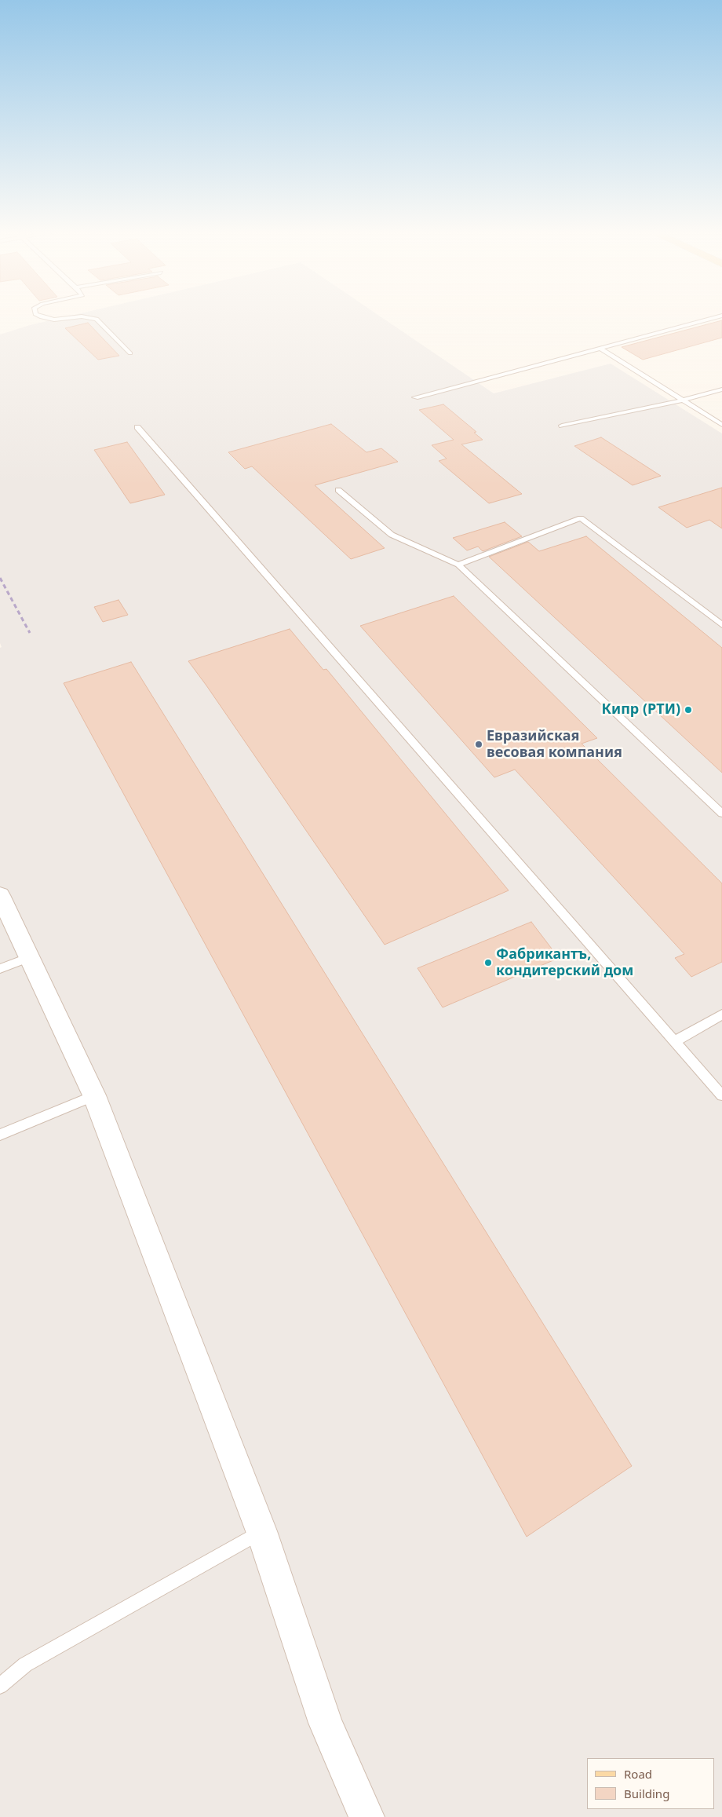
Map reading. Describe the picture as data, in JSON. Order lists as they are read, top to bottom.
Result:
{
  "places": ["Кипр (РТИ)", "Евразийская весовая компания", "Фабрикантъ, кондитерский дом"],
  "legend": ["Road", "Building"]
}
